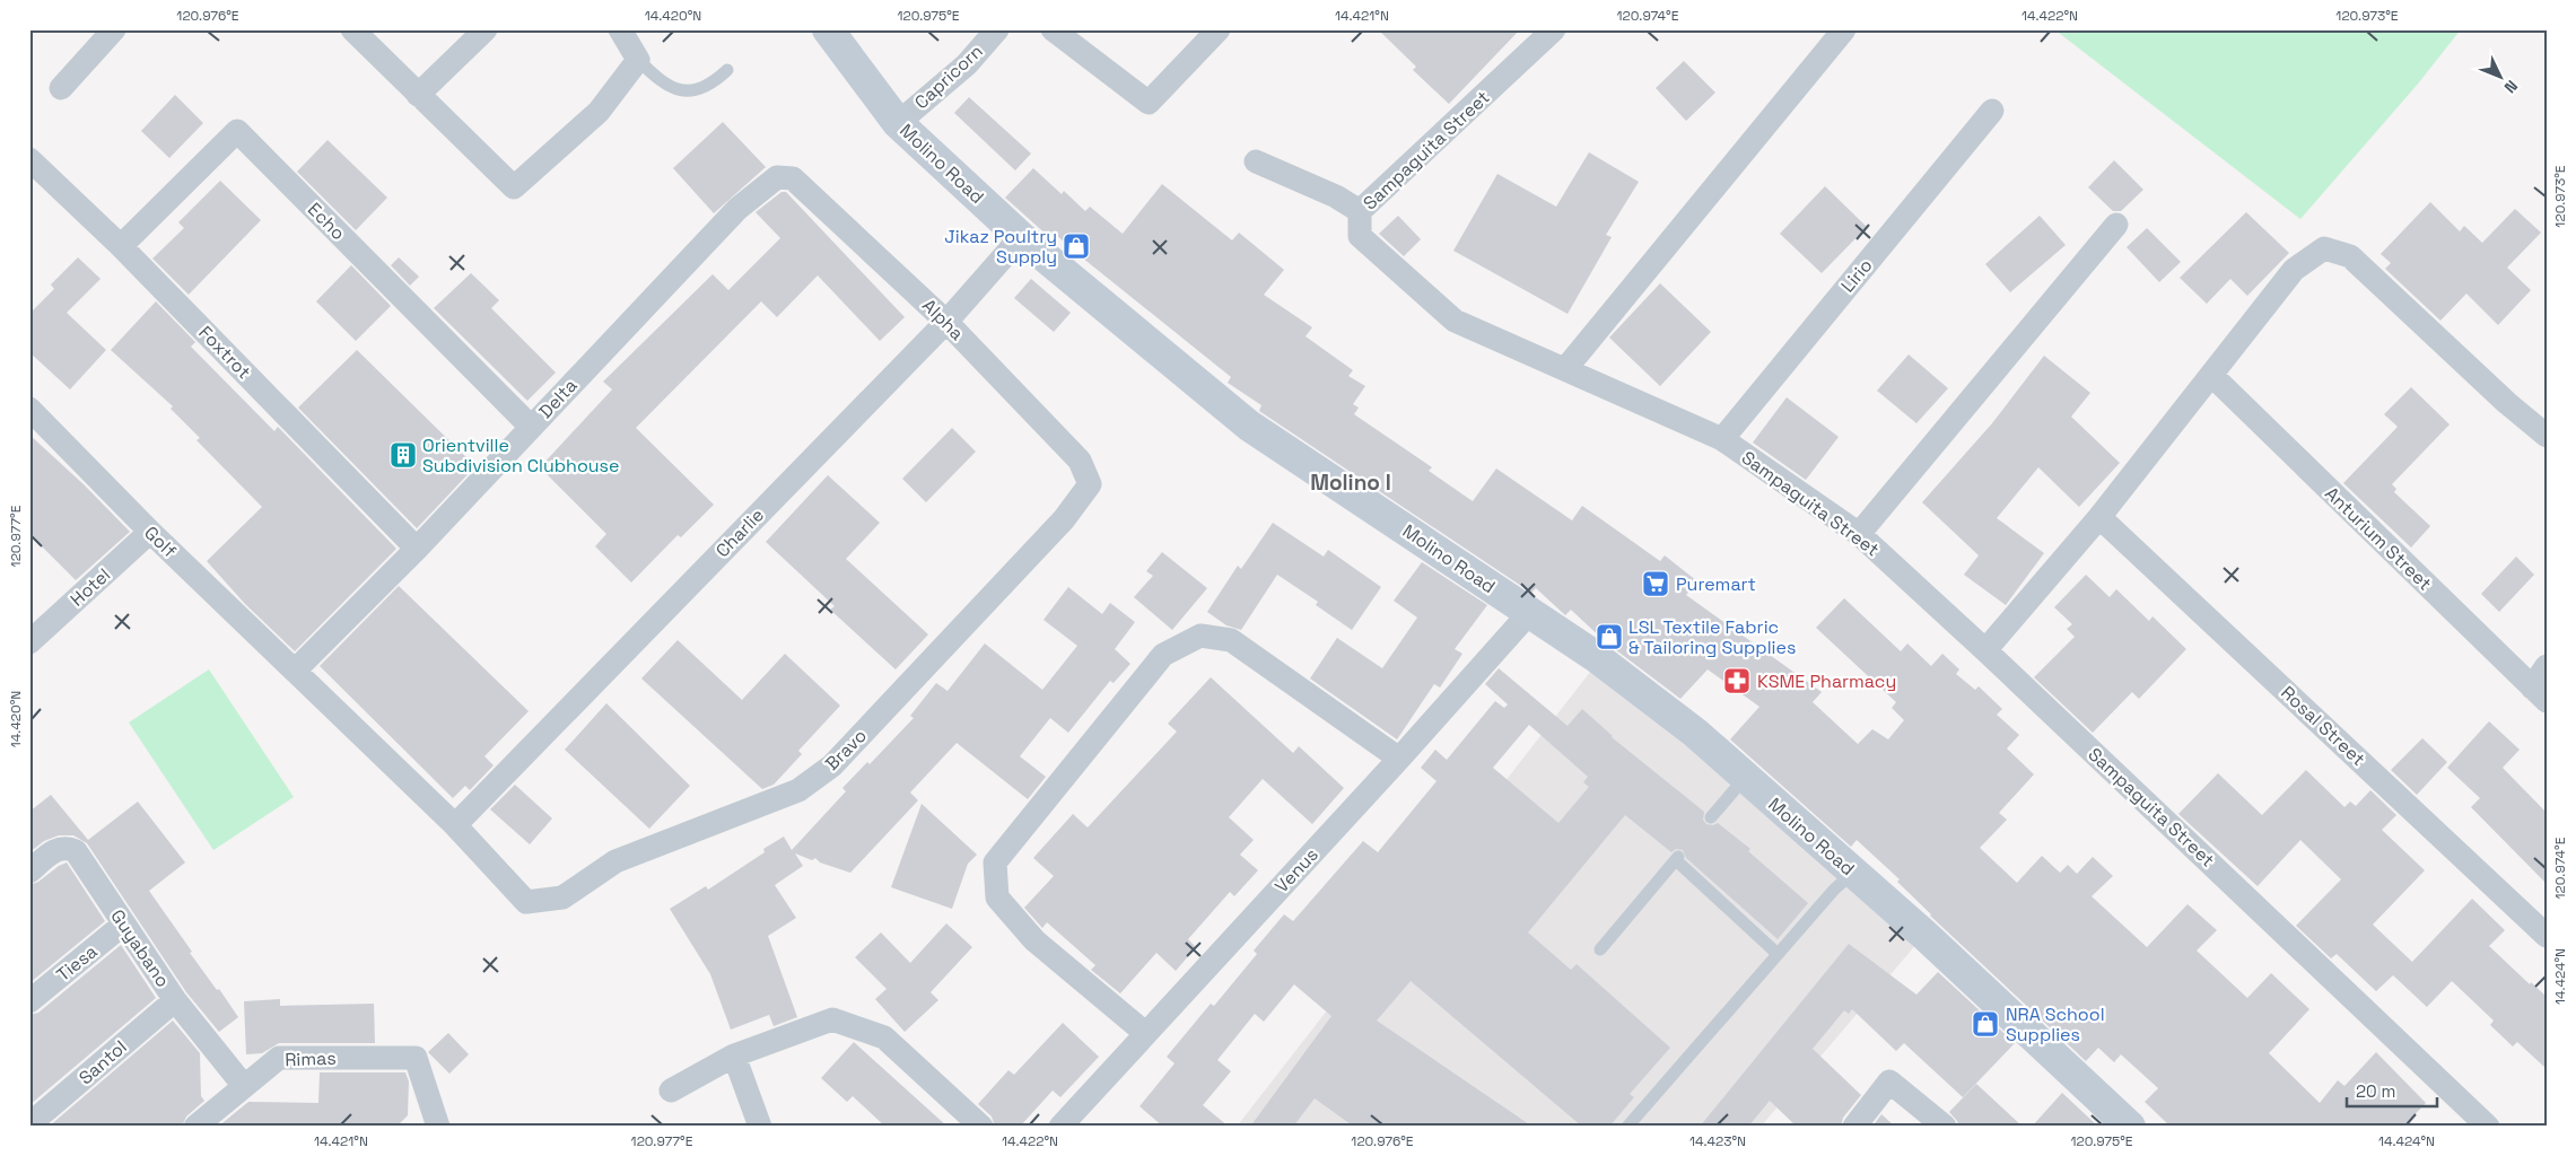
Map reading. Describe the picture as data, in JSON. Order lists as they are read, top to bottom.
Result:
{
  "streets": {
    "main road": ["Molino Road"],
    "street": [
      "Capricorn",
      "Sampaguita Street",
      "Echo",
      "Lirio",
      "Alpha",
      "Foxtrot",
      "Delta",
      "Charlie",
      "Anturium Street",
      "Golf",
      "Hotel",
      "Rosal Street",
      "Bravo",
      "Venus",
      "Guyabano",
      "Tiesa",
      "Rimas",
      "Santol"
    ]
  },
  "crossings": [
    ["Capricorn", "Molino Road"],
    ["Sampaguita Street", "Lirio"],
    ["Molino Road", "Charlie"],
    ["Molino Road", "Venus"],
    ["Echo", "Foxtrot"],
    ["Echo", "Delta"],
    ["Alpha", "Delta"],
    ["Alpha", "Charlie"],
    ["Alpha", "Bravo"],
    ["Foxtrot", "Delta"],
    ["Delta", "Golf"],
    ["Charlie", "Golf"],
    ["Golf", "Hotel"],
    ["Golf", "Bravo"],
    ["Guyabano", "Tiesa"],
    ["Guyabano", "Rimas"],
    ["Guyabano", "Santol"]
  ],
  "districts": ["Molino I"],
  "places": {
    "shop": ["Jikaz Poultry Supply", "LSL Textile Fabric & Tailoring Supplies", "NRA School Supplies"],
    "building": ["Orientville Subdivision Clubhouse"],
    "supermarket": ["Puremart"],
    "pharmacy": ["KSME Pharmacy"]
  },
  "scale_bar": "20 m",
  "north": "bottom right",
  "coordinates": [
    "120.976°E",
    "14.420°N",
    "120.975°E",
    "14.421°N",
    "120.974°E",
    "14.422°N",
    "120.973°E",
    "120.977°E",
    "14.424°N",
    "14.423°N"
  ]
}
